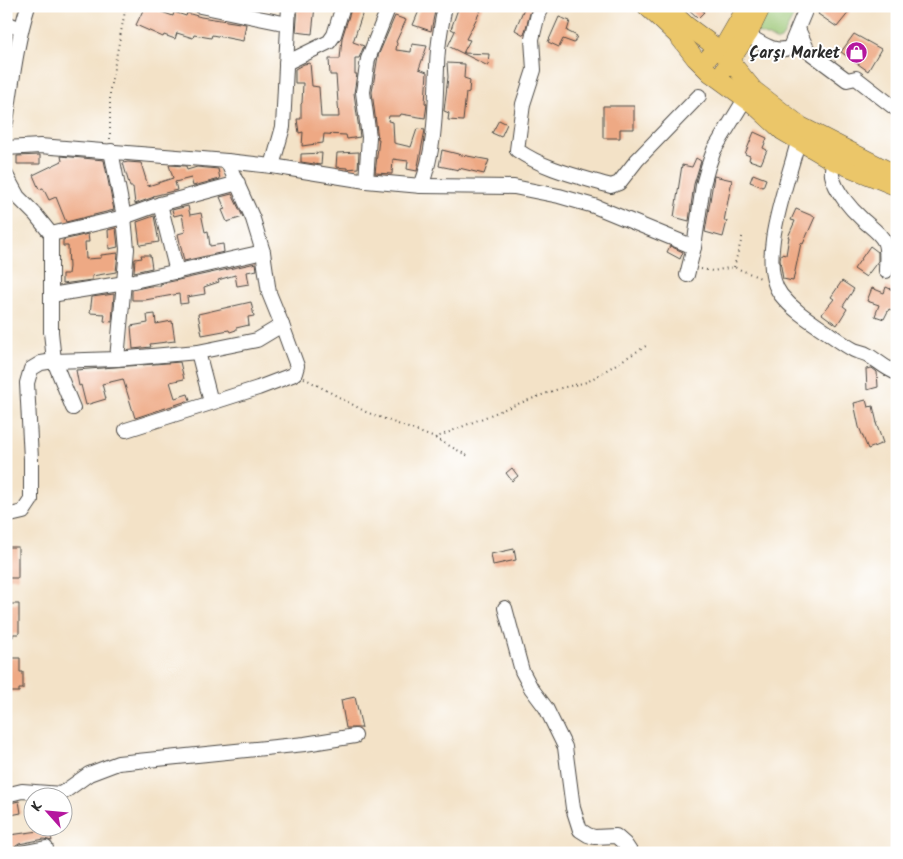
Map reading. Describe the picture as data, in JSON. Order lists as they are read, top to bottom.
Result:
{
  "places": {
    "shop": ["Çarşı Market"]
  },
  "north": "top left"
}
